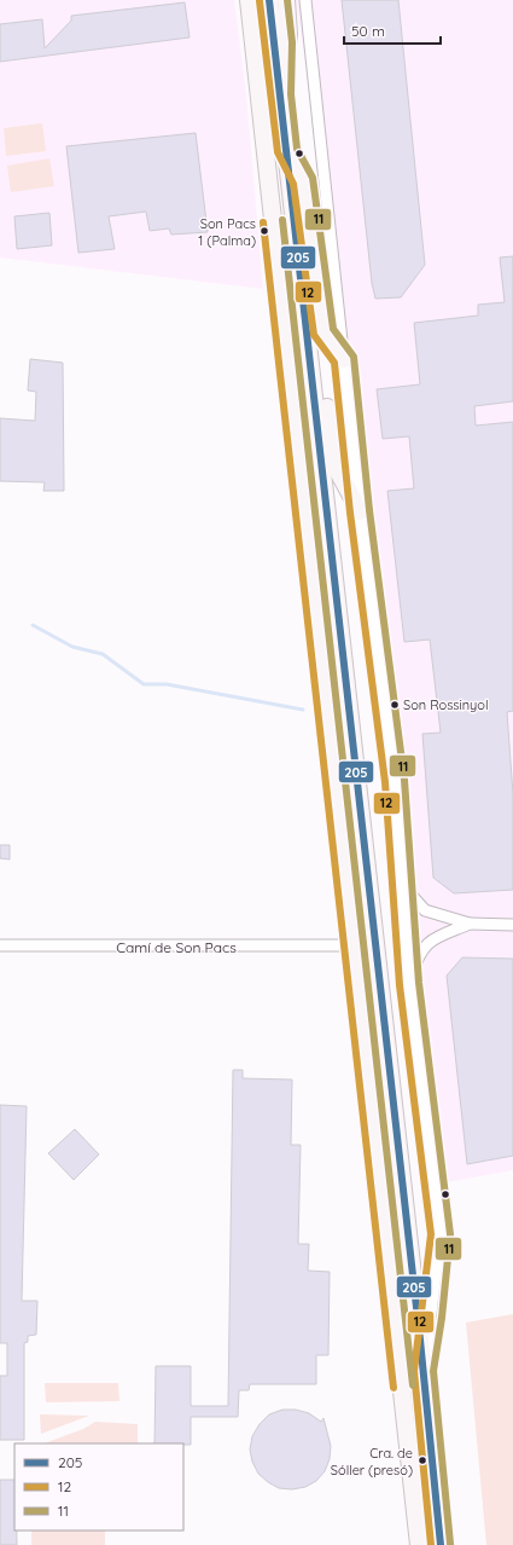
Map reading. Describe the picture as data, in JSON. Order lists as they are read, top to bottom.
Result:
{
  "streets": {
    "street": ["Camí de Son Pacs"]
  },
  "places": ["Son Pacs 1 (Palma)", "Son Rossinyol", "Cra. de Sóller (presó)"],
  "lines": ["transit line 205", "transit line 11", "transit line 12"],
  "legend": ["205", "12", "11"],
  "scale_bar": "50 m"
}
